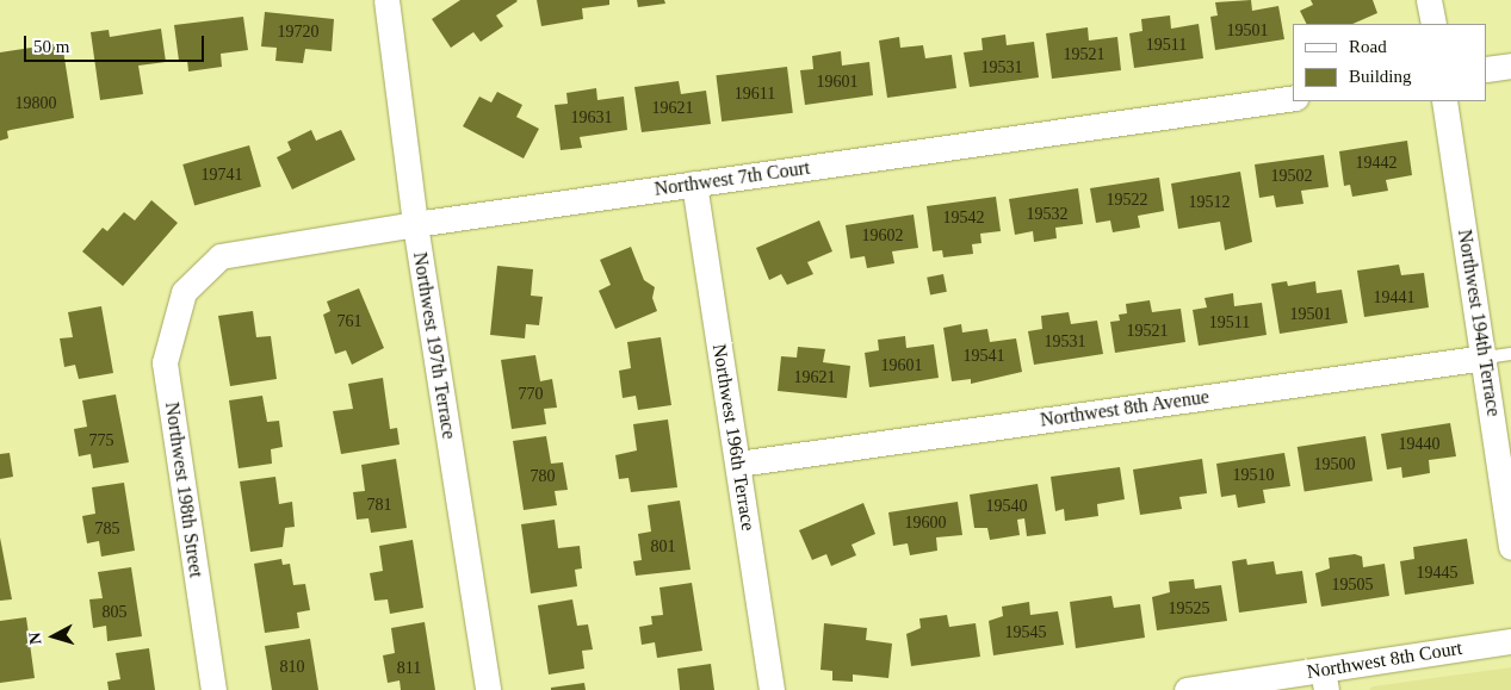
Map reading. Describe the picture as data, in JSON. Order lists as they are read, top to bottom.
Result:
{
  "streets": {
    "street": [
      "Northwest 7th Court",
      "Northwest 194th Terrace",
      "Northwest 197th Terrace",
      "Northwest 8th Avenue",
      "Northwest 196th Terrace",
      "Northwest 198th Street",
      "Northwest 8th Court"
    ]
  },
  "crossings": [
    ["Northwest 7th Court", "Northwest 197th Terrace"],
    ["Northwest 7th Court", "Northwest 196th Terrace"],
    ["Northwest 7th Court", "Northwest 198th Street"],
    ["Northwest 194th Terrace", "Northwest 8th Avenue"],
    ["Northwest 8th Avenue", "Northwest 196th Terrace"]
  ],
  "house_numbers": [
    "19501",
    "19720",
    "19511",
    "19521",
    "19531",
    "19601",
    "19611",
    "19800",
    "19621",
    "19631",
    "19442",
    "19741",
    "19502",
    "19522",
    "19512",
    "19532",
    "19542",
    "19602",
    "19441",
    "19501",
    "761",
    "19511",
    "19521",
    "19531",
    "19541",
    "19601",
    "19621",
    "770",
    "775",
    "19440",
    "19500",
    "19510",
    "780",
    "781",
    "19540",
    "19600",
    "785",
    "801",
    "19445",
    "19505",
    "19525",
    "805",
    "19545",
    "810",
    "811"
  ],
  "legend": ["Road", "Building"],
  "scale_bar": "50 m",
  "north": "left"
}
